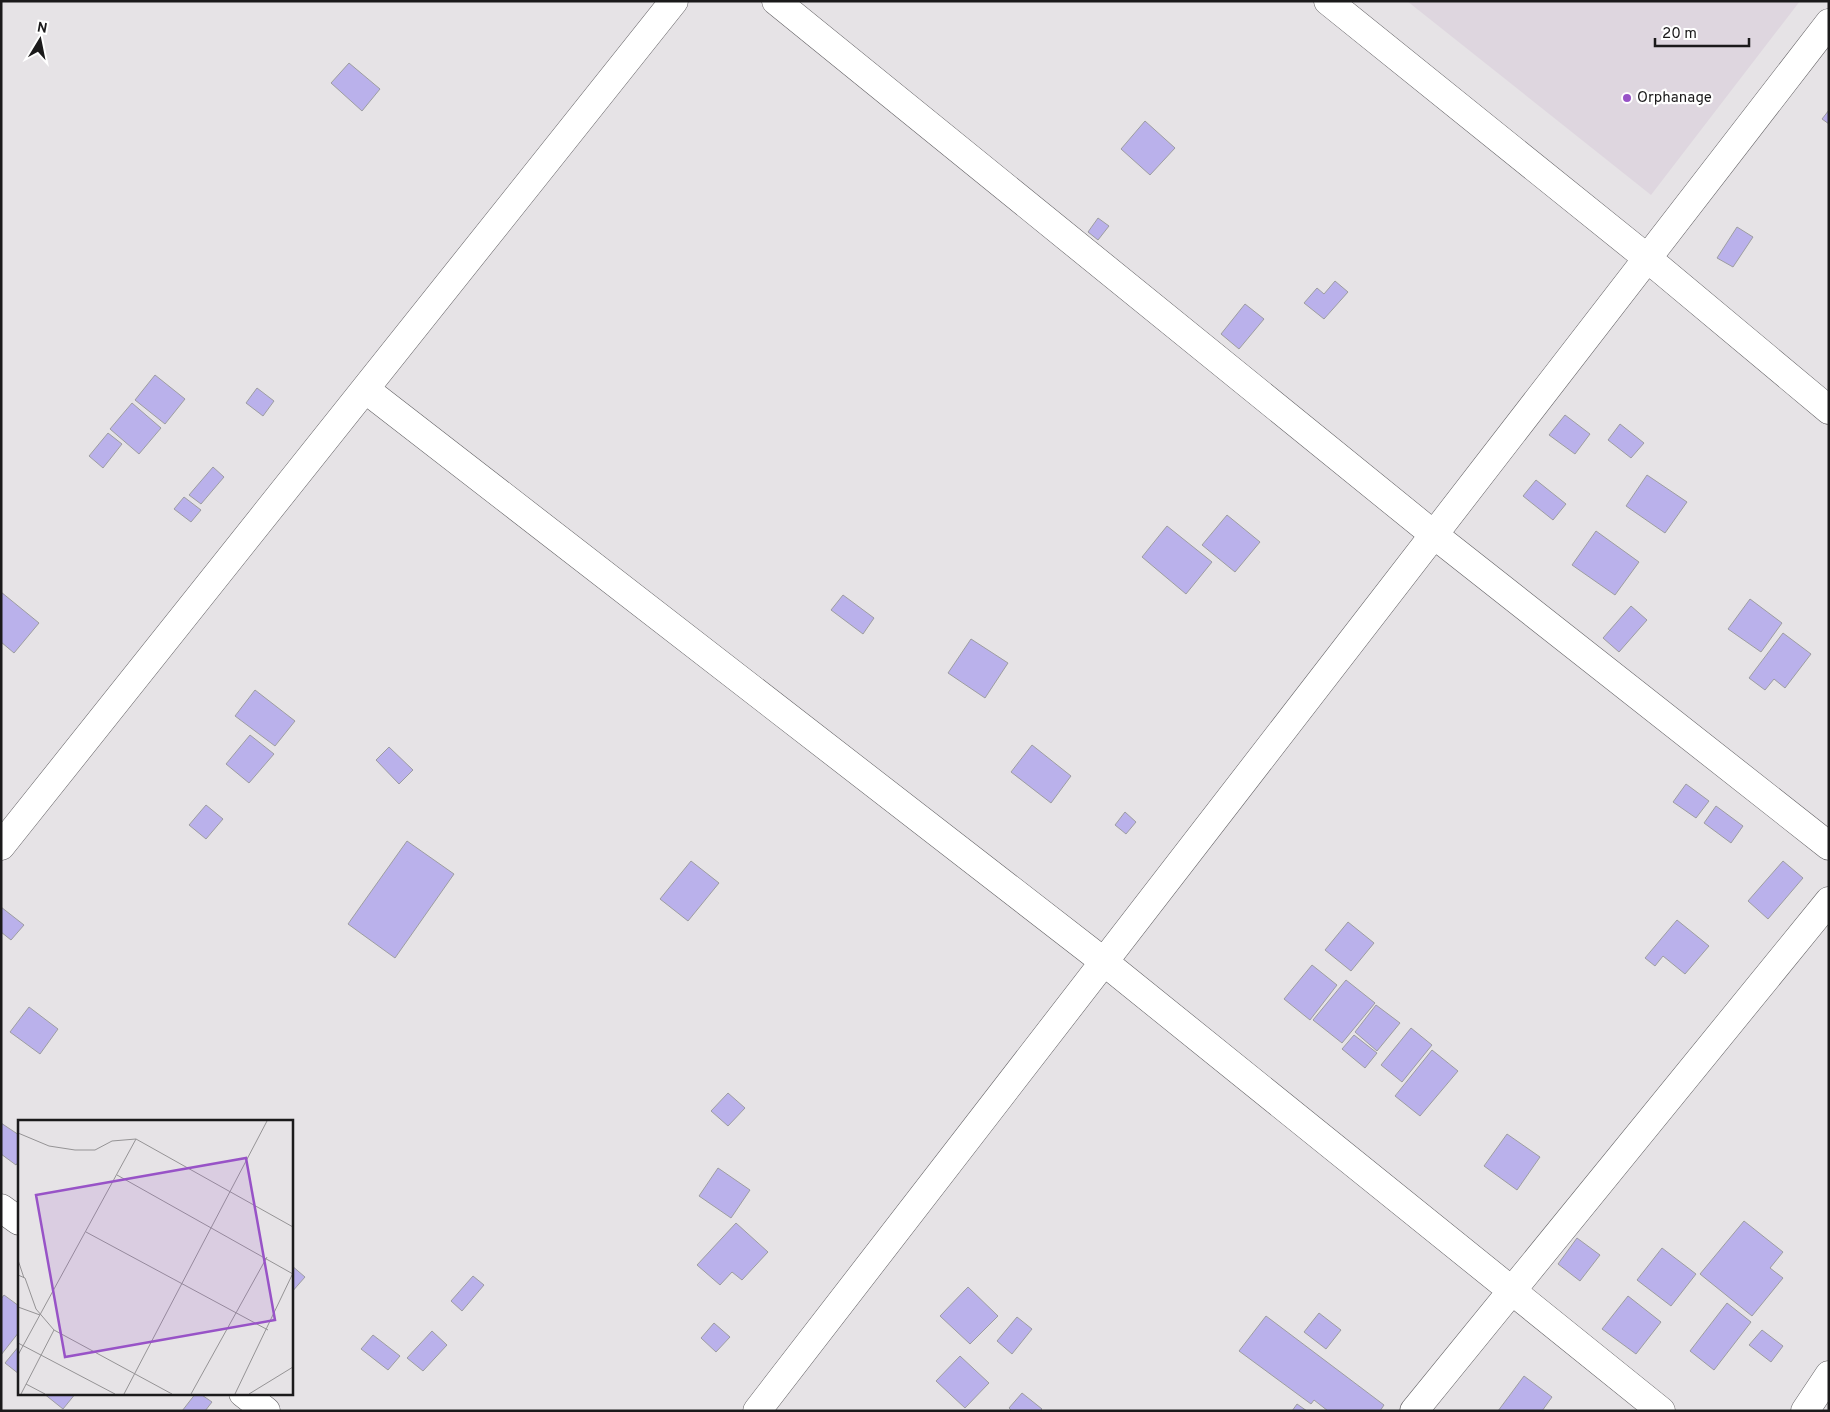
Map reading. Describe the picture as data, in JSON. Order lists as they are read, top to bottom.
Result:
{
  "places": ["Orphanage"],
  "scale_bar": "20 m",
  "north": "top"
}
